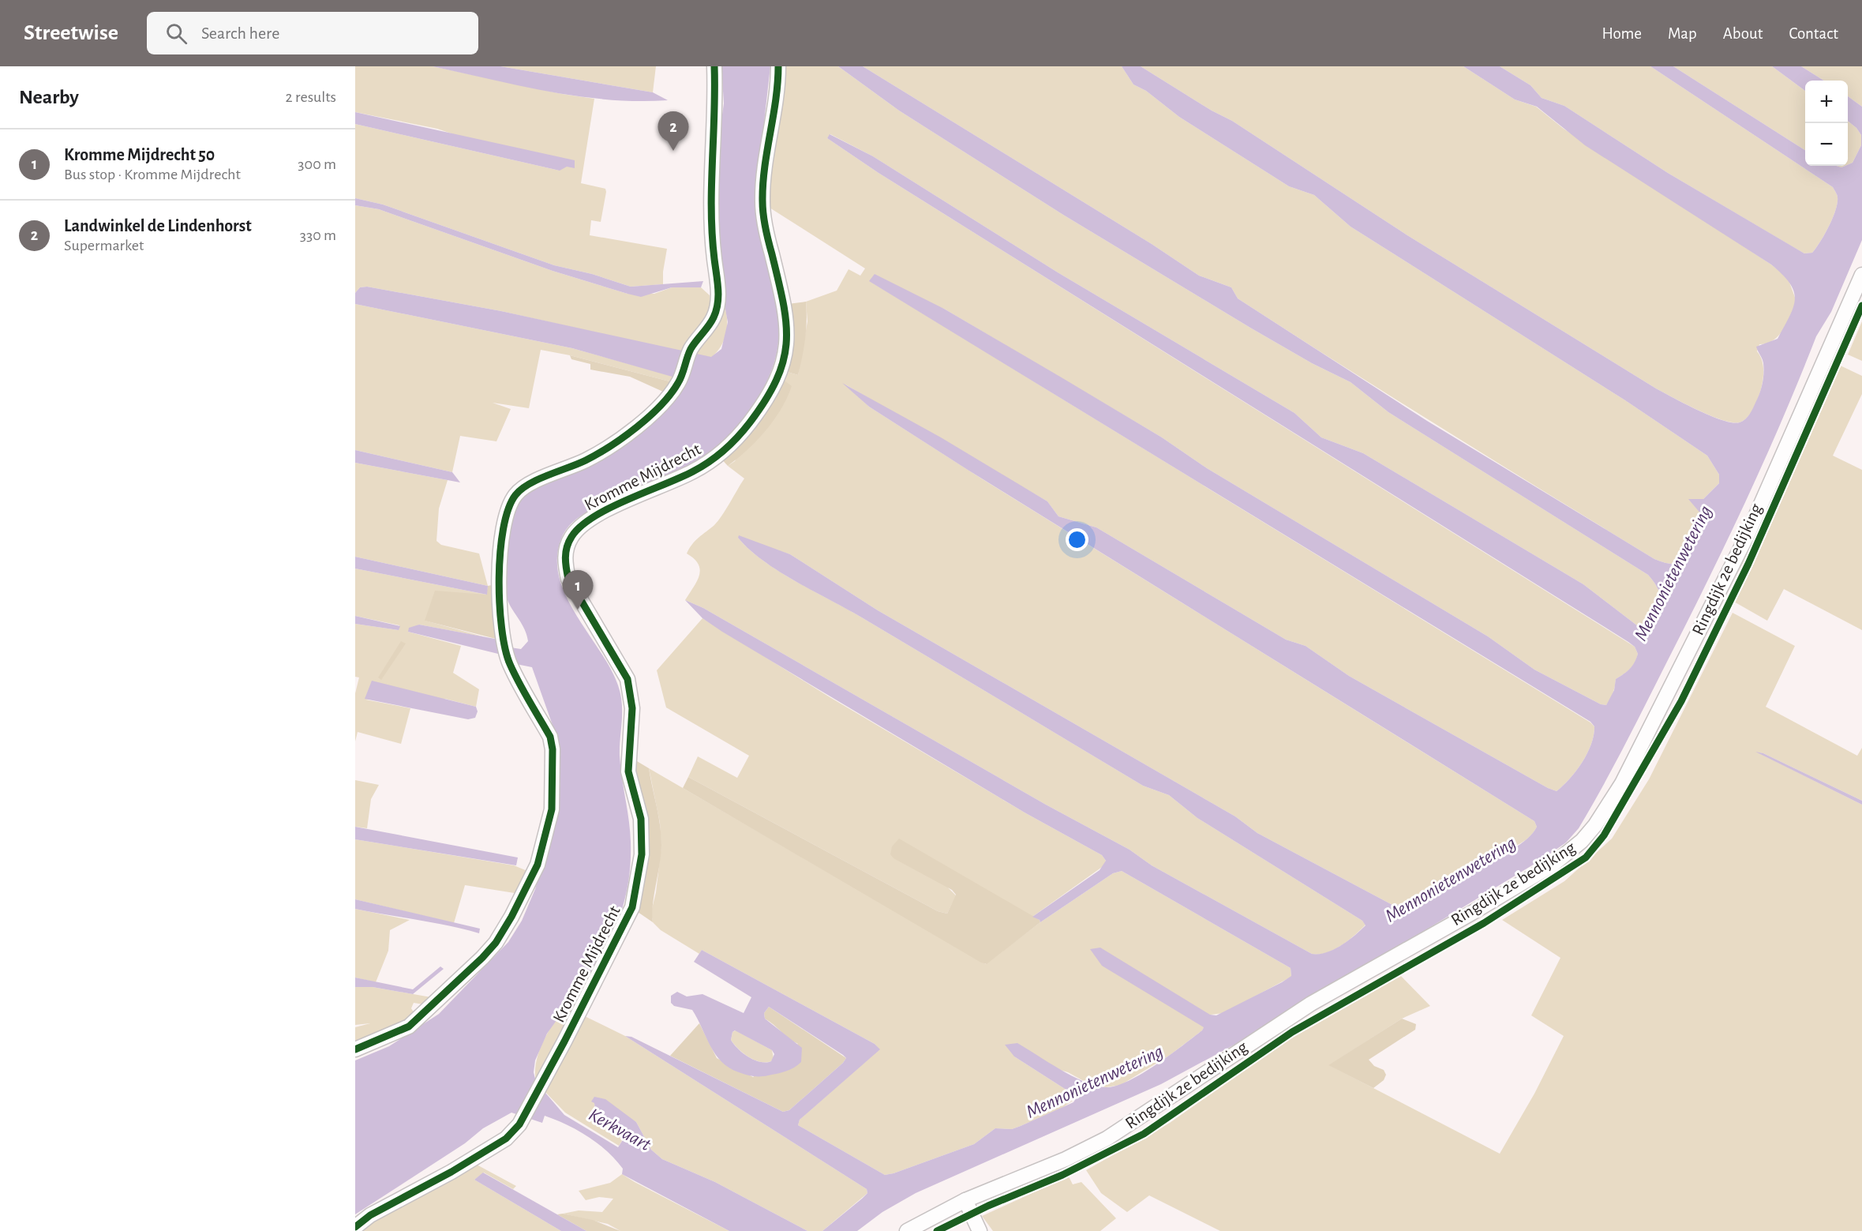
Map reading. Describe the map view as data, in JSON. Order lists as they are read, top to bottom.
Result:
{
  "streets": {
    "street": ["Kromme Mijdrecht", "Ringdijk 2e bedijking"]
  },
  "water": ["Mennonietenwetering", "Kerkvaart"],
  "page": {
    "header": "Streetwise",
    "search": "Search here",
    "nav": [
      "Home",
      "Map",
      "About",
      "Contact"
    ],
    "heading": ["Nearby", "2 results"],
    "map_buttons": ["+", "−"],
    "pins": ["2", "1"],
    "list": [
      {
        "mark": "1",
        "name": "Kromme Mijdrecht 50",
        "note": "Bus stop · Kromme Mijdrecht",
        "value": "300 m"
      },
      {
        "mark": "2",
        "name": "Landwinkel de Lindenhorst",
        "note": "Supermarket",
        "value": "330 m"
      }
    ]
  }
}
